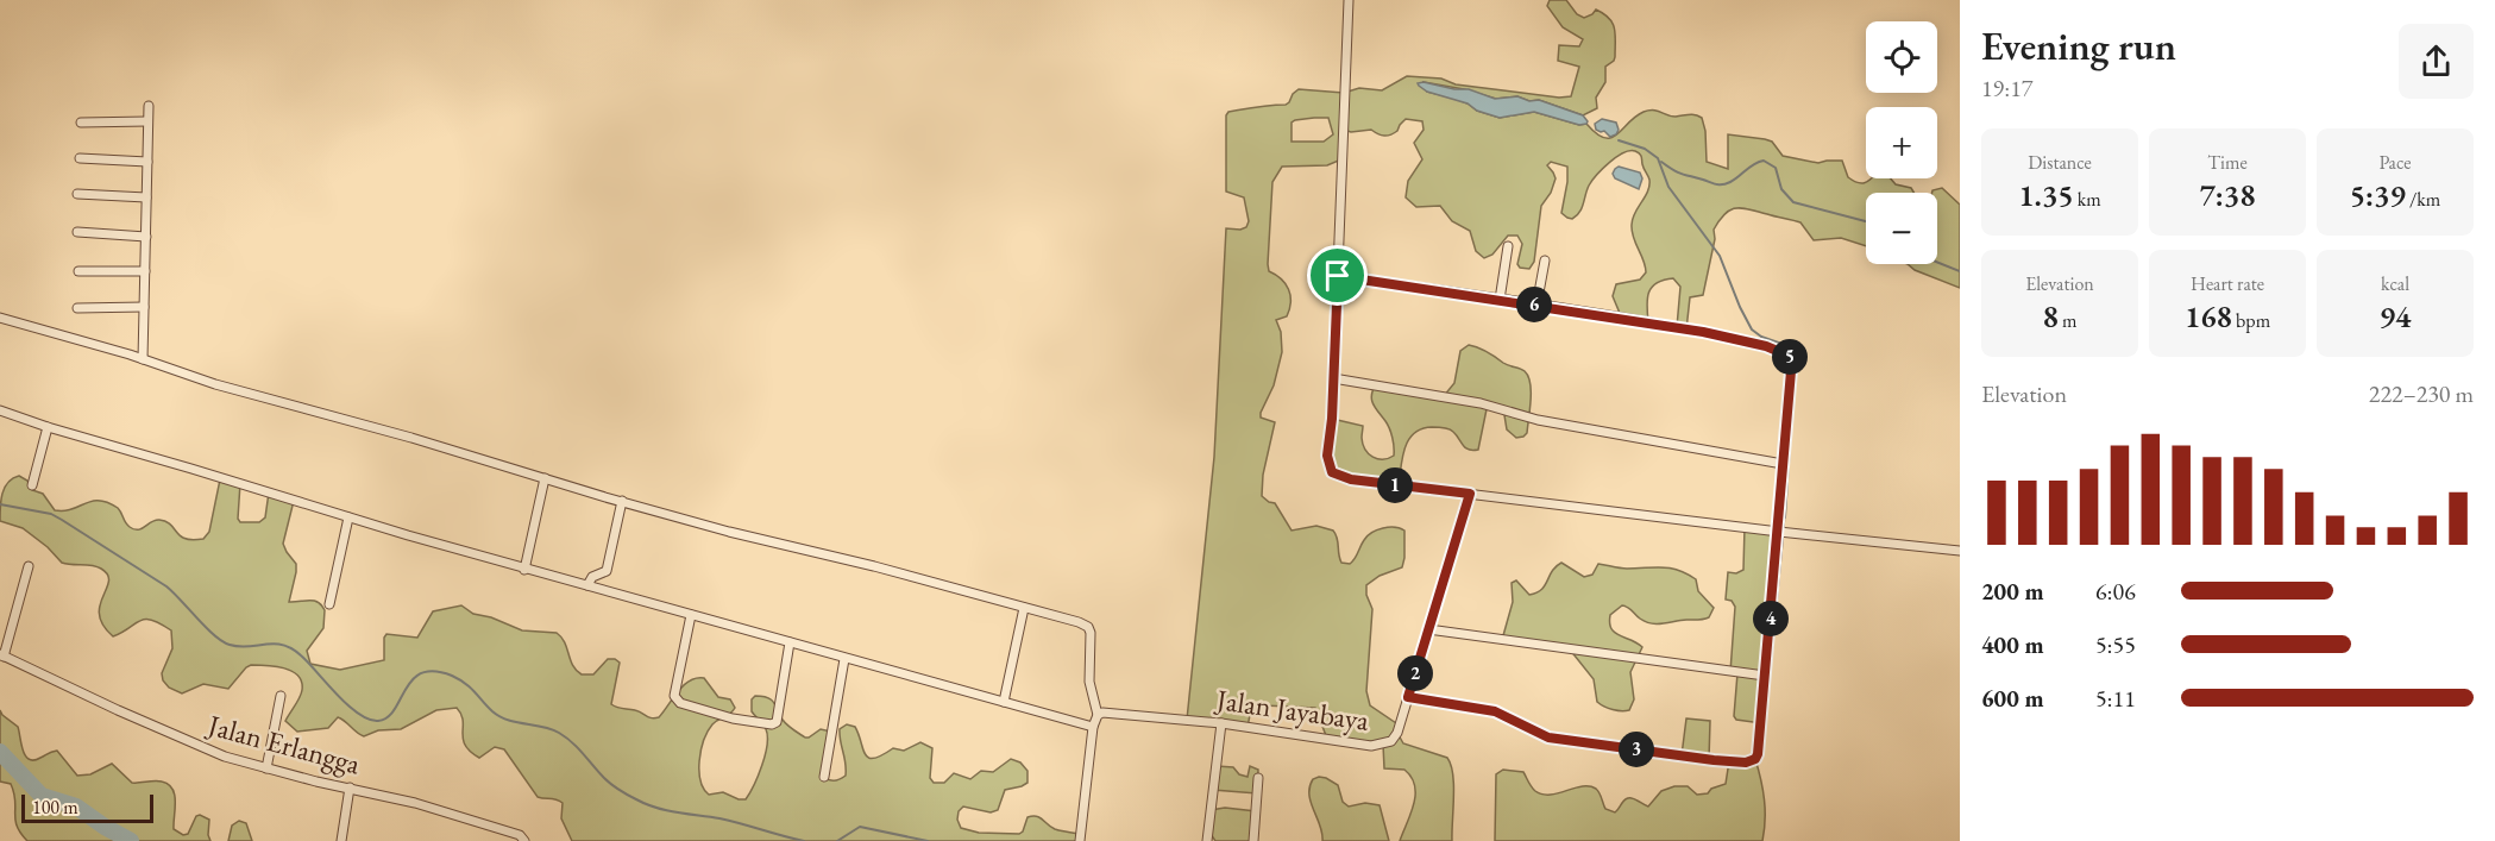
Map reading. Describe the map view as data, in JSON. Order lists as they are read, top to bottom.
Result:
{
  "streets": {
    "street": ["Jalan Jayabaya", "Jalan Erlangga"]
  },
  "scale_bar": "100 m",
  "page": {
    "heading": ["Evening run", "19:17"],
    "map_buttons": ["+", "−"],
    "stats": [
      ["Distance", "1.35 km"],
      ["Time", "7:38"],
      ["Pace", "5:39 /km"],
      ["Elevation", "8 m"],
      ["Heart rate", "168 bpm"],
      ["kcal", "94"]
    ],
    "pins": [
      "6",
      "5",
      "1",
      "4",
      "2",
      "3"
    ],
    "chart": ["Elevation", "222–230 m"],
    "list": [
      {
        "name": "200 m",
        "note": "6:06"
      },
      {
        "name": "400 m",
        "note": "5:55"
      },
      {
        "name": "600 m",
        "note": "5:11"
      }
    ],
    "scale": "100 m"
  }
}
